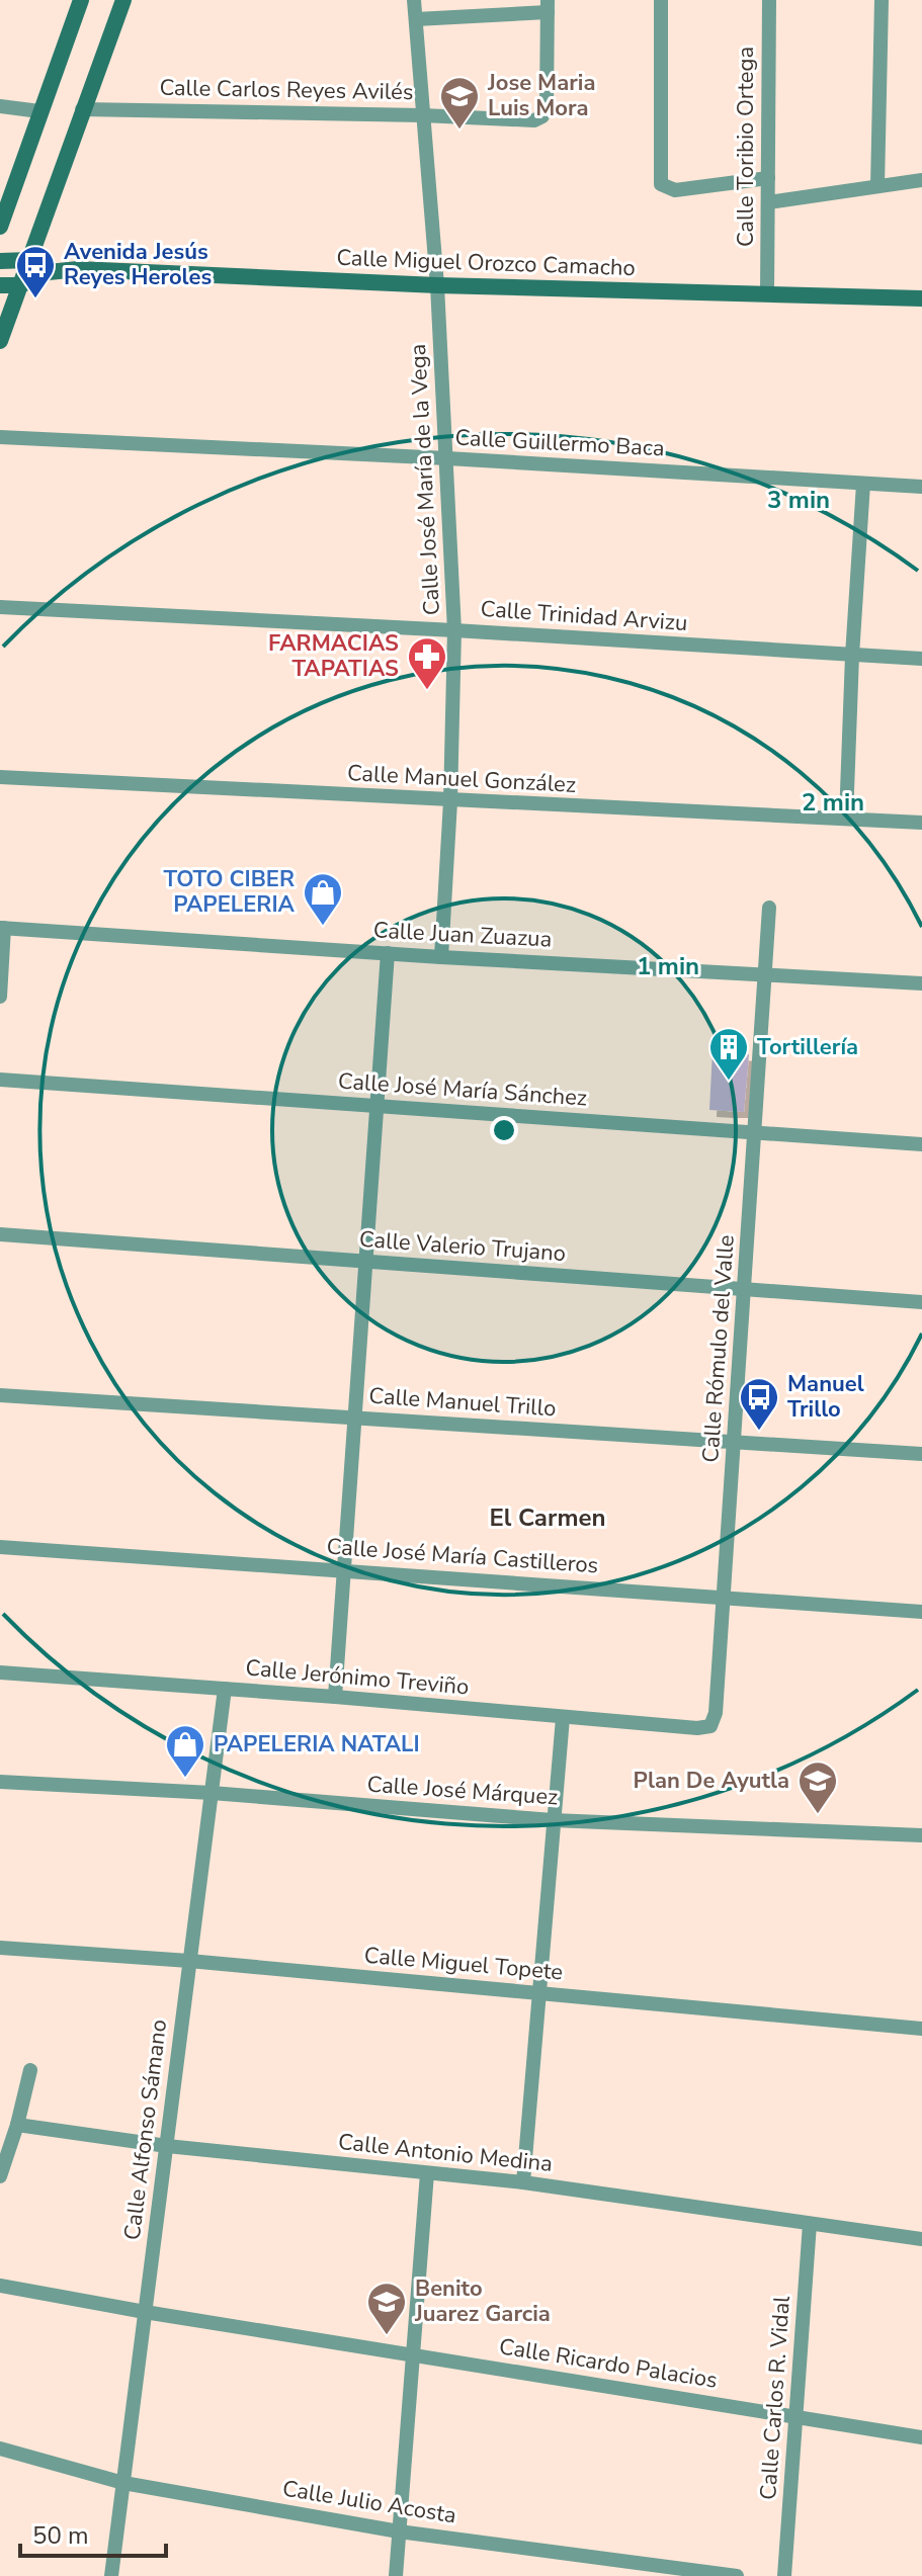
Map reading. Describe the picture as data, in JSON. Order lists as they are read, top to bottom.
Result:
{
  "streets": {
    "street": [
      "Calle Carlos Reyes Avilés",
      "Calle Toribio Ortega",
      "Calle Miguel Orozco Camacho",
      "Calle Guillermo Baca",
      "Calle José María de la Vega",
      "Calle Trinidad Arvizu",
      "Calle Manuel González",
      "Calle Juan Zuazua",
      "Calle José María Sánchez",
      "Calle Valerio Trujano",
      "Calle Rómulo del Valle",
      "Calle Manuel Trillo",
      "Calle José María Castilleros",
      "Calle Jerónimo Treviño",
      "Calle José Márquez",
      "Calle Miguel Topete",
      "Calle Alfonso Sámano",
      "Calle Antonio Medina",
      "Calle Ricardo Palacios",
      "Calle Carlos R. Vidal",
      "Calle Julio Acosta"
    ]
  },
  "crossings": [
    ["Calle Carlos Reyes Avilés", "Calle José María de la Vega"],
    ["Calle Toribio Ortega", "Calle Miguel Orozco Camacho"],
    ["Calle Miguel Orozco Camacho", "Calle José María de la Vega"],
    ["Calle Guillermo Baca", "Calle José María de la Vega"],
    ["Calle José María de la Vega", "Calle Trinidad Arvizu"],
    ["Calle José María de la Vega", "Calle Manuel González"],
    ["Calle José María de la Vega", "Calle Juan Zuazua"],
    ["Calle Juan Zuazua", "Calle Rómulo del Valle"],
    ["Calle José María Sánchez", "Calle Rómulo del Valle"],
    ["Calle Valerio Trujano", "Calle Rómulo del Valle"],
    ["Calle Rómulo del Valle", "Calle Manuel Trillo"],
    ["Calle Rómulo del Valle", "Calle José María Castilleros"],
    ["Calle Rómulo del Valle", "Calle Jerónimo Treviño"],
    ["Calle Jerónimo Treviño", "Calle Alfonso Sámano"],
    ["Calle José Márquez", "Calle Alfonso Sámano"],
    ["Calle Miguel Topete", "Calle Alfonso Sámano"],
    ["Calle Alfonso Sámano", "Calle Antonio Medina"],
    ["Calle Alfonso Sámano", "Calle Ricardo Palacios"],
    ["Calle Alfonso Sámano", "Calle Julio Acosta"],
    ["Calle Antonio Medina", "Calle Carlos R. Vidal"],
    ["Calle Ricardo Palacios", "Calle Carlos R. Vidal"]
  ],
  "districts": ["El Carmen"],
  "places": {
    "school or university": ["Jose Maria Luis Mora", "Plan De Ayutla", "Benito Juarez Garcia"],
    "bus stop": ["Avenida Jesús Reyes Heroles", "Manuel Trillo"],
    "pharmacy": ["FARMACIAS TAPATIAS"],
    "shop": ["TOTO CIBER PAPELERIA", "PAPELERIA NATALI"],
    "building": ["Tortillería"]
  },
  "scale_bar": "50 m",
  "rings": ["3 min", "2 min", "1 min"]
}
